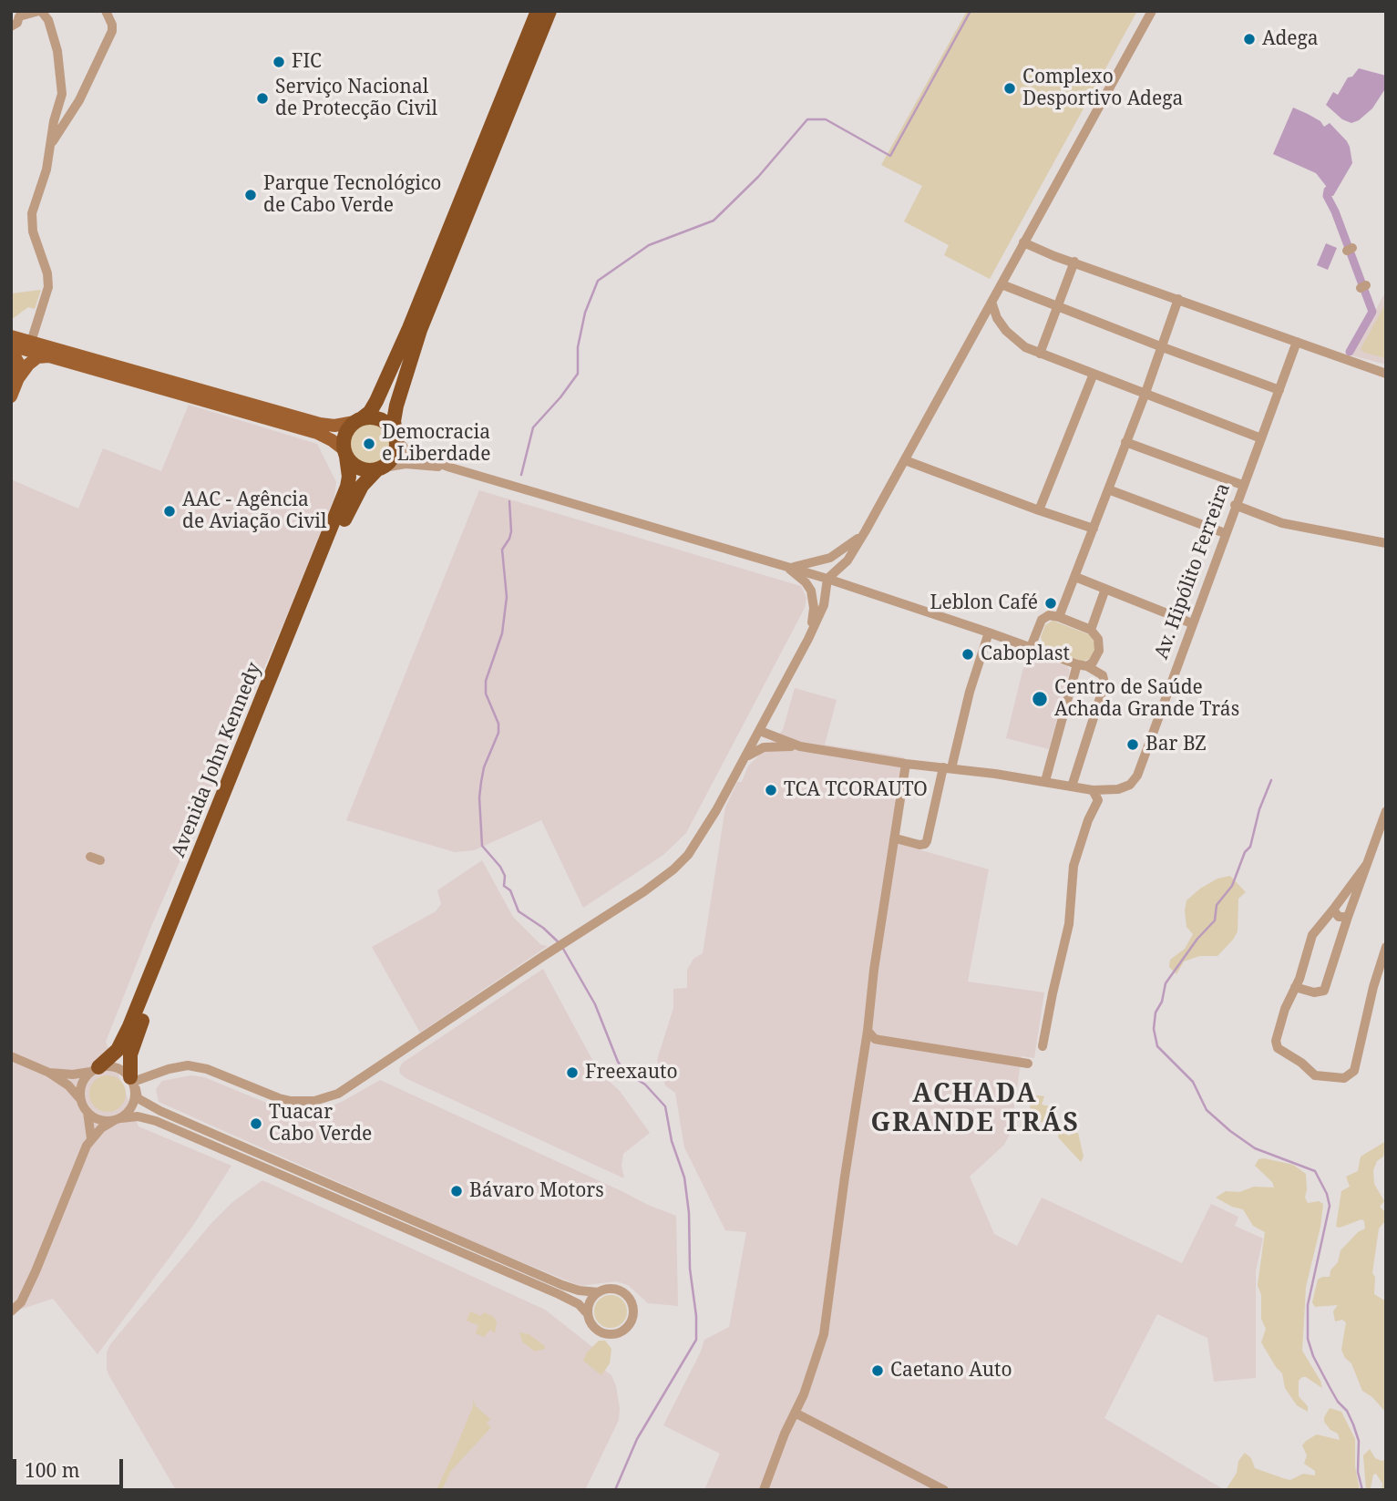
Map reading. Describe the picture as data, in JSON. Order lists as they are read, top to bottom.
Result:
{
  "streets": {
    "highway": ["Avenida John Kennedy"],
    "street": ["Av. Hipólito Ferreira"]
  },
  "districts": ["ACHADA GRANDE TRÁS"],
  "places": [
    "Adega",
    "FIC",
    "Complexo Desportivo Adega",
    "Serviço Nacional de Protecção Civil",
    "Parque Tecnológico de Cabo Verde",
    "Democracia e Liberdade",
    "AAC - Agência de Aviação Civil",
    "Leblon Café",
    "Caboplast",
    "Centro de Saúde Achada Grande Trás",
    "Bar BZ",
    "TCA TCORAUTO",
    "Freexauto",
    "Tuacar Cabo Verde",
    "Bávaro Motors",
    "Caetano Auto"
  ],
  "scale_bar": "100 m"
}
